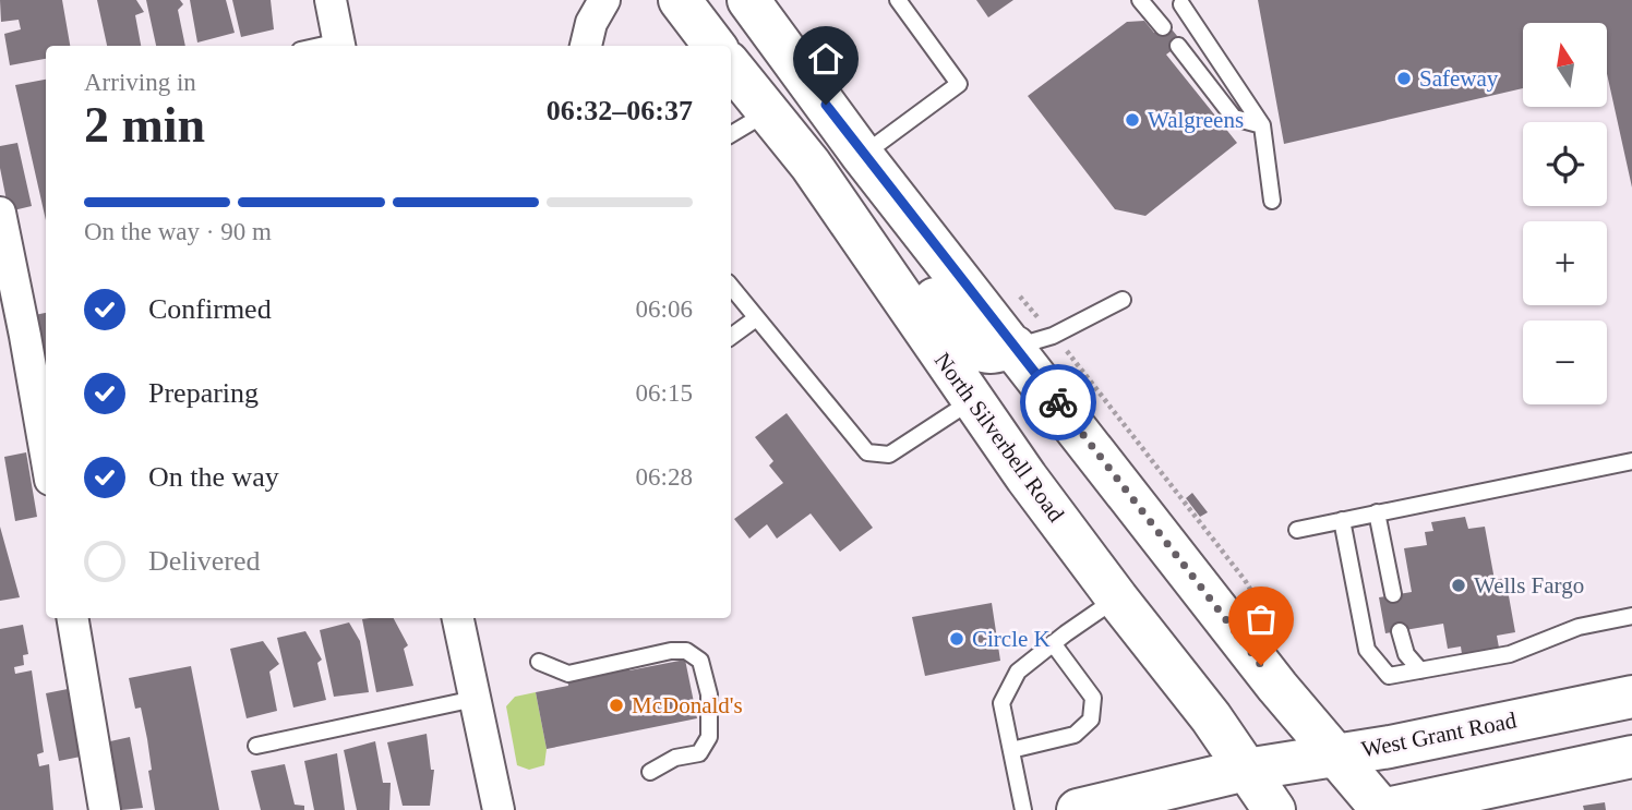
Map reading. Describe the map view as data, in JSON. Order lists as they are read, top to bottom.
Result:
{
  "streets": {
    "main road": ["North Silverbell Road", "West Grant Road"]
  },
  "crossings": [
    ["North Silverbell Road", "West Grant Road"]
  ],
  "places": [
    "Safeway",
    "Walgreens",
    "Wells Fargo",
    "Circle K",
    "McDonald's"
  ],
  "north": "top",
  "page": {
    "map_buttons": ["+", "−"],
    "heading": ["2 min", "Arriving in", "06:32–06:37"],
    "bar": "On the way · 90 m",
    "list": [
      ["Confirmed", "06:06"],
      ["Preparing", "06:15"],
      ["On the way", "06:28"],
      "Delivered"
    ]
  }
}
